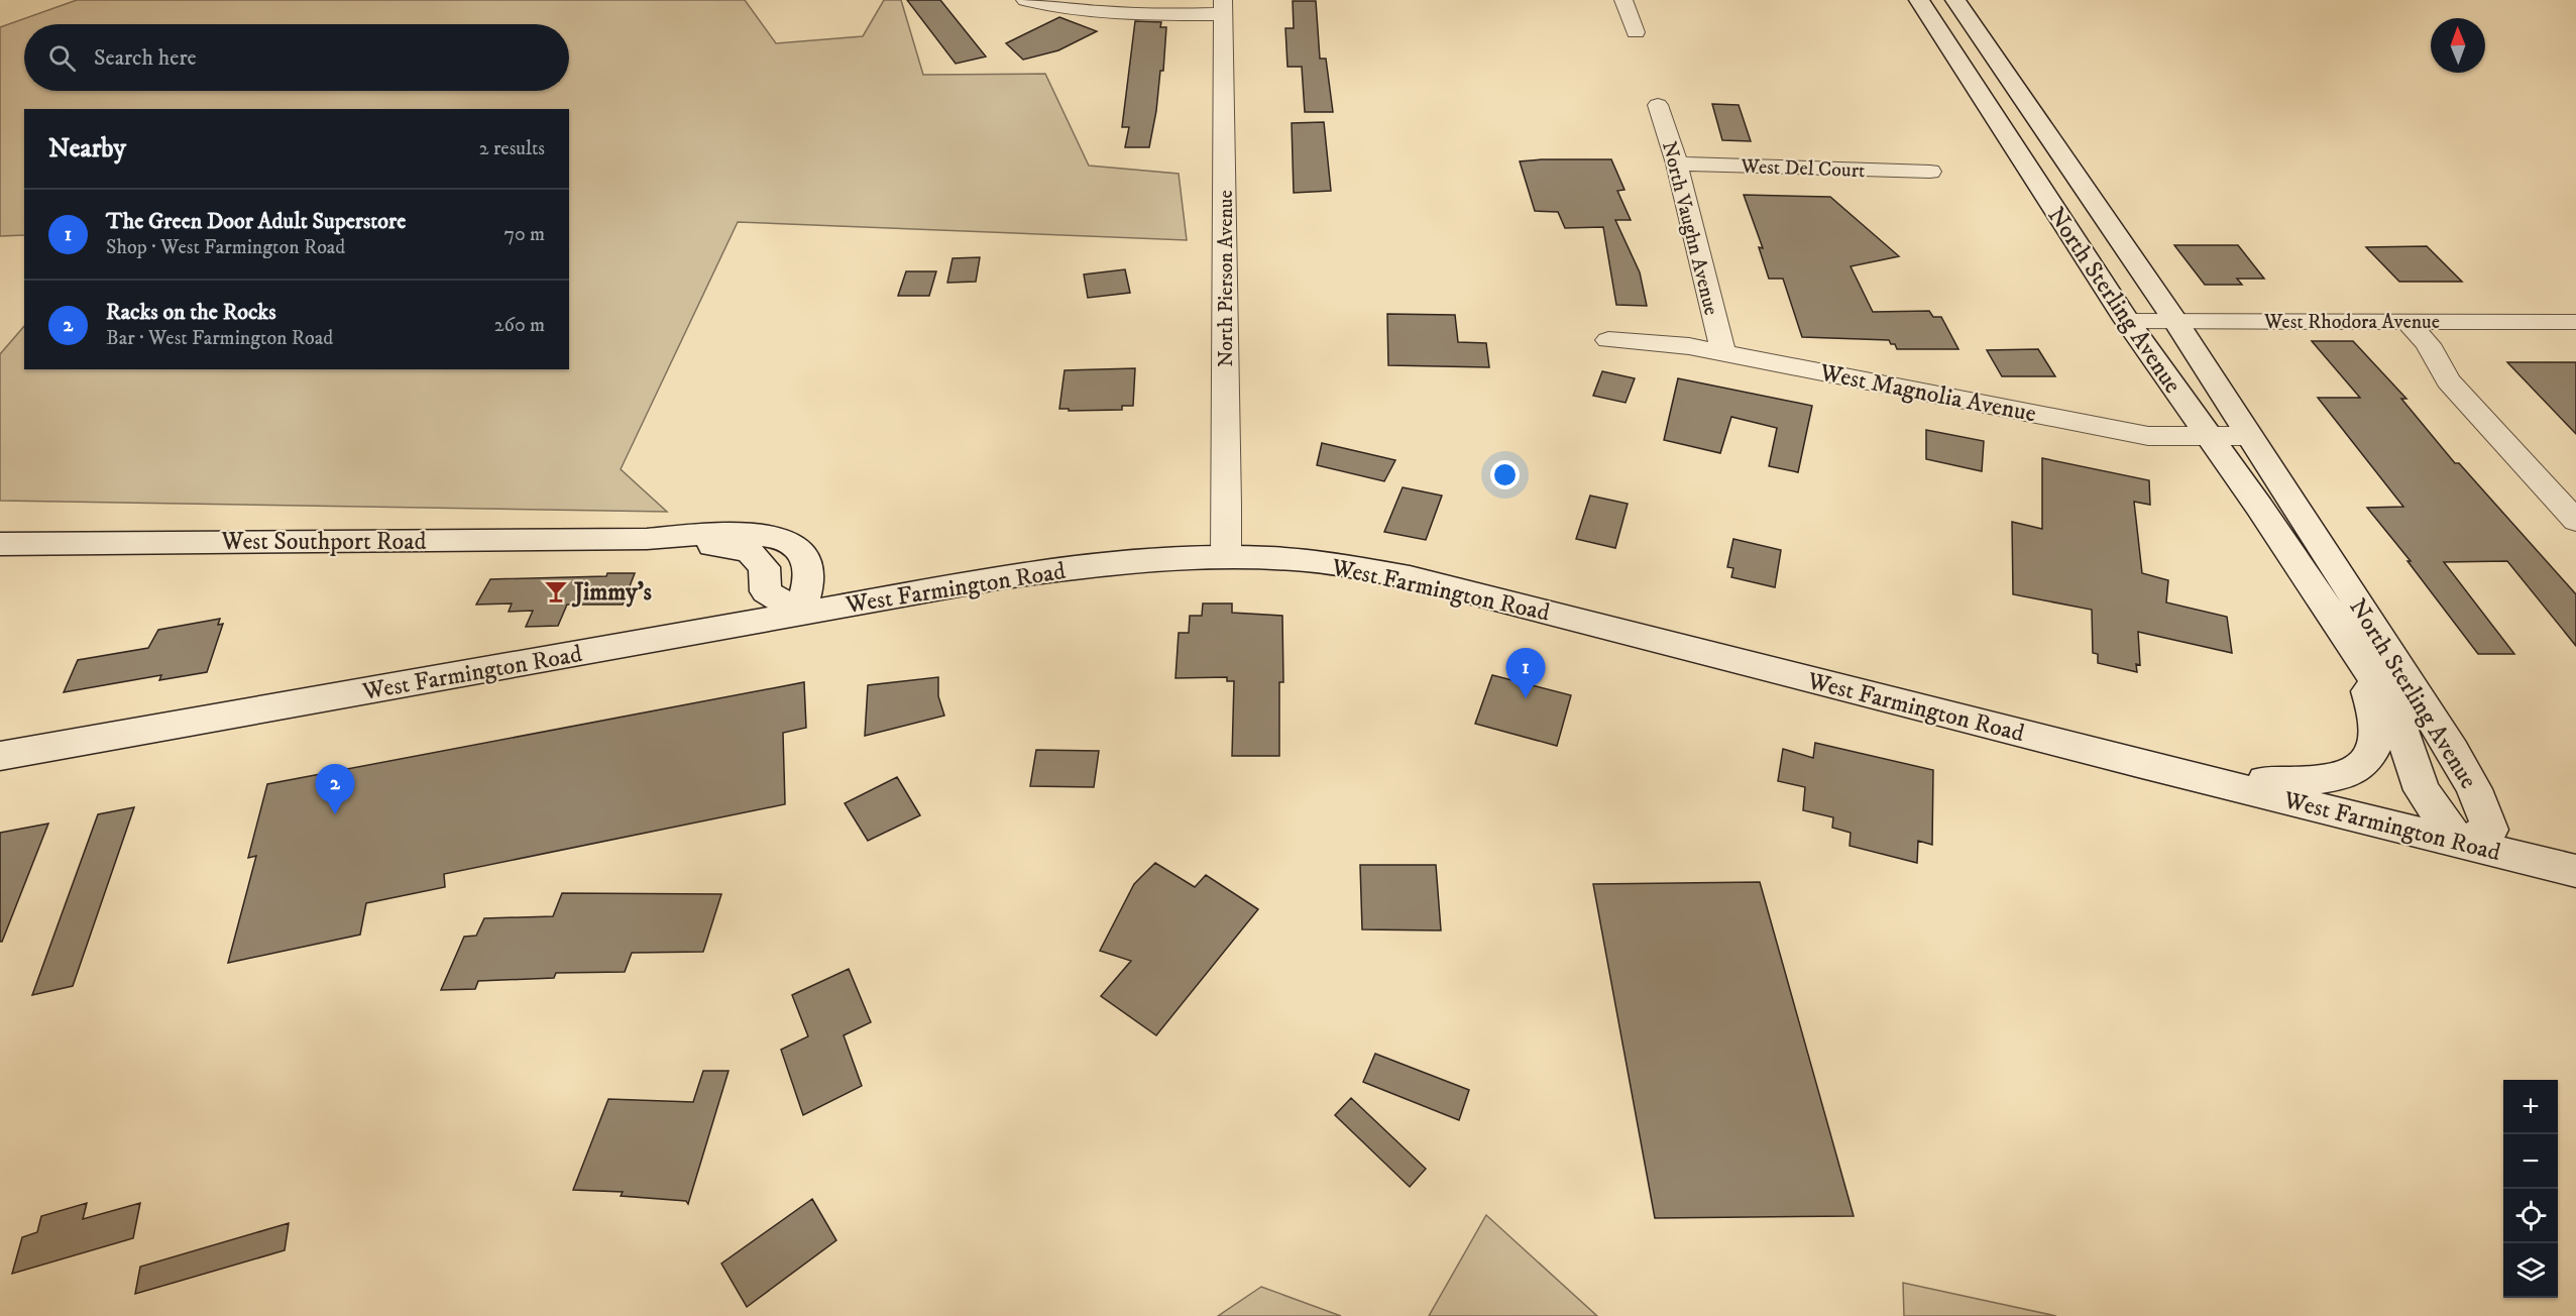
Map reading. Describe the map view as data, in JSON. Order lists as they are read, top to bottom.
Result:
{
  "streets": {
    "main road": ["North Sterling Avenue", "West Southport Road", "West Farmington Road"],
    "street": [
      "West Del Court",
      "North Vaughn Avenue",
      "North Pierson Avenue",
      "West Rhodora Avenue",
      "West Magnolia Avenue"
    ]
  },
  "crossings": [
    ["West Del Court", "North Vaughn Avenue"],
    ["North Vaughn Avenue", "West Magnolia Avenue"],
    ["North Pierson Avenue", "West Farmington Road"],
    ["North Sterling Avenue", "West Rhodora Avenue"],
    ["North Sterling Avenue", "West Magnolia Avenue"],
    ["North Sterling Avenue", "West Farmington Road"],
    ["West Southport Road", "West Farmington Road"]
  ],
  "places": {
    "bar": ["Jimmy's"]
  },
  "north": "top",
  "page": {
    "search": "Search here",
    "heading": ["Nearby", "2 results"],
    "list": [
      {
        "mark": "1",
        "name": "The Green Door Adult Superstore",
        "note": "Shop · West Farmington Road",
        "value": "70 m"
      },
      {
        "mark": "2",
        "name": "Racks on the Rocks",
        "note": "Bar · West Farmington Road",
        "value": "260 m"
      }
    ],
    "pins": ["1", "2"],
    "map_buttons": ["+", "−"]
  }
}
